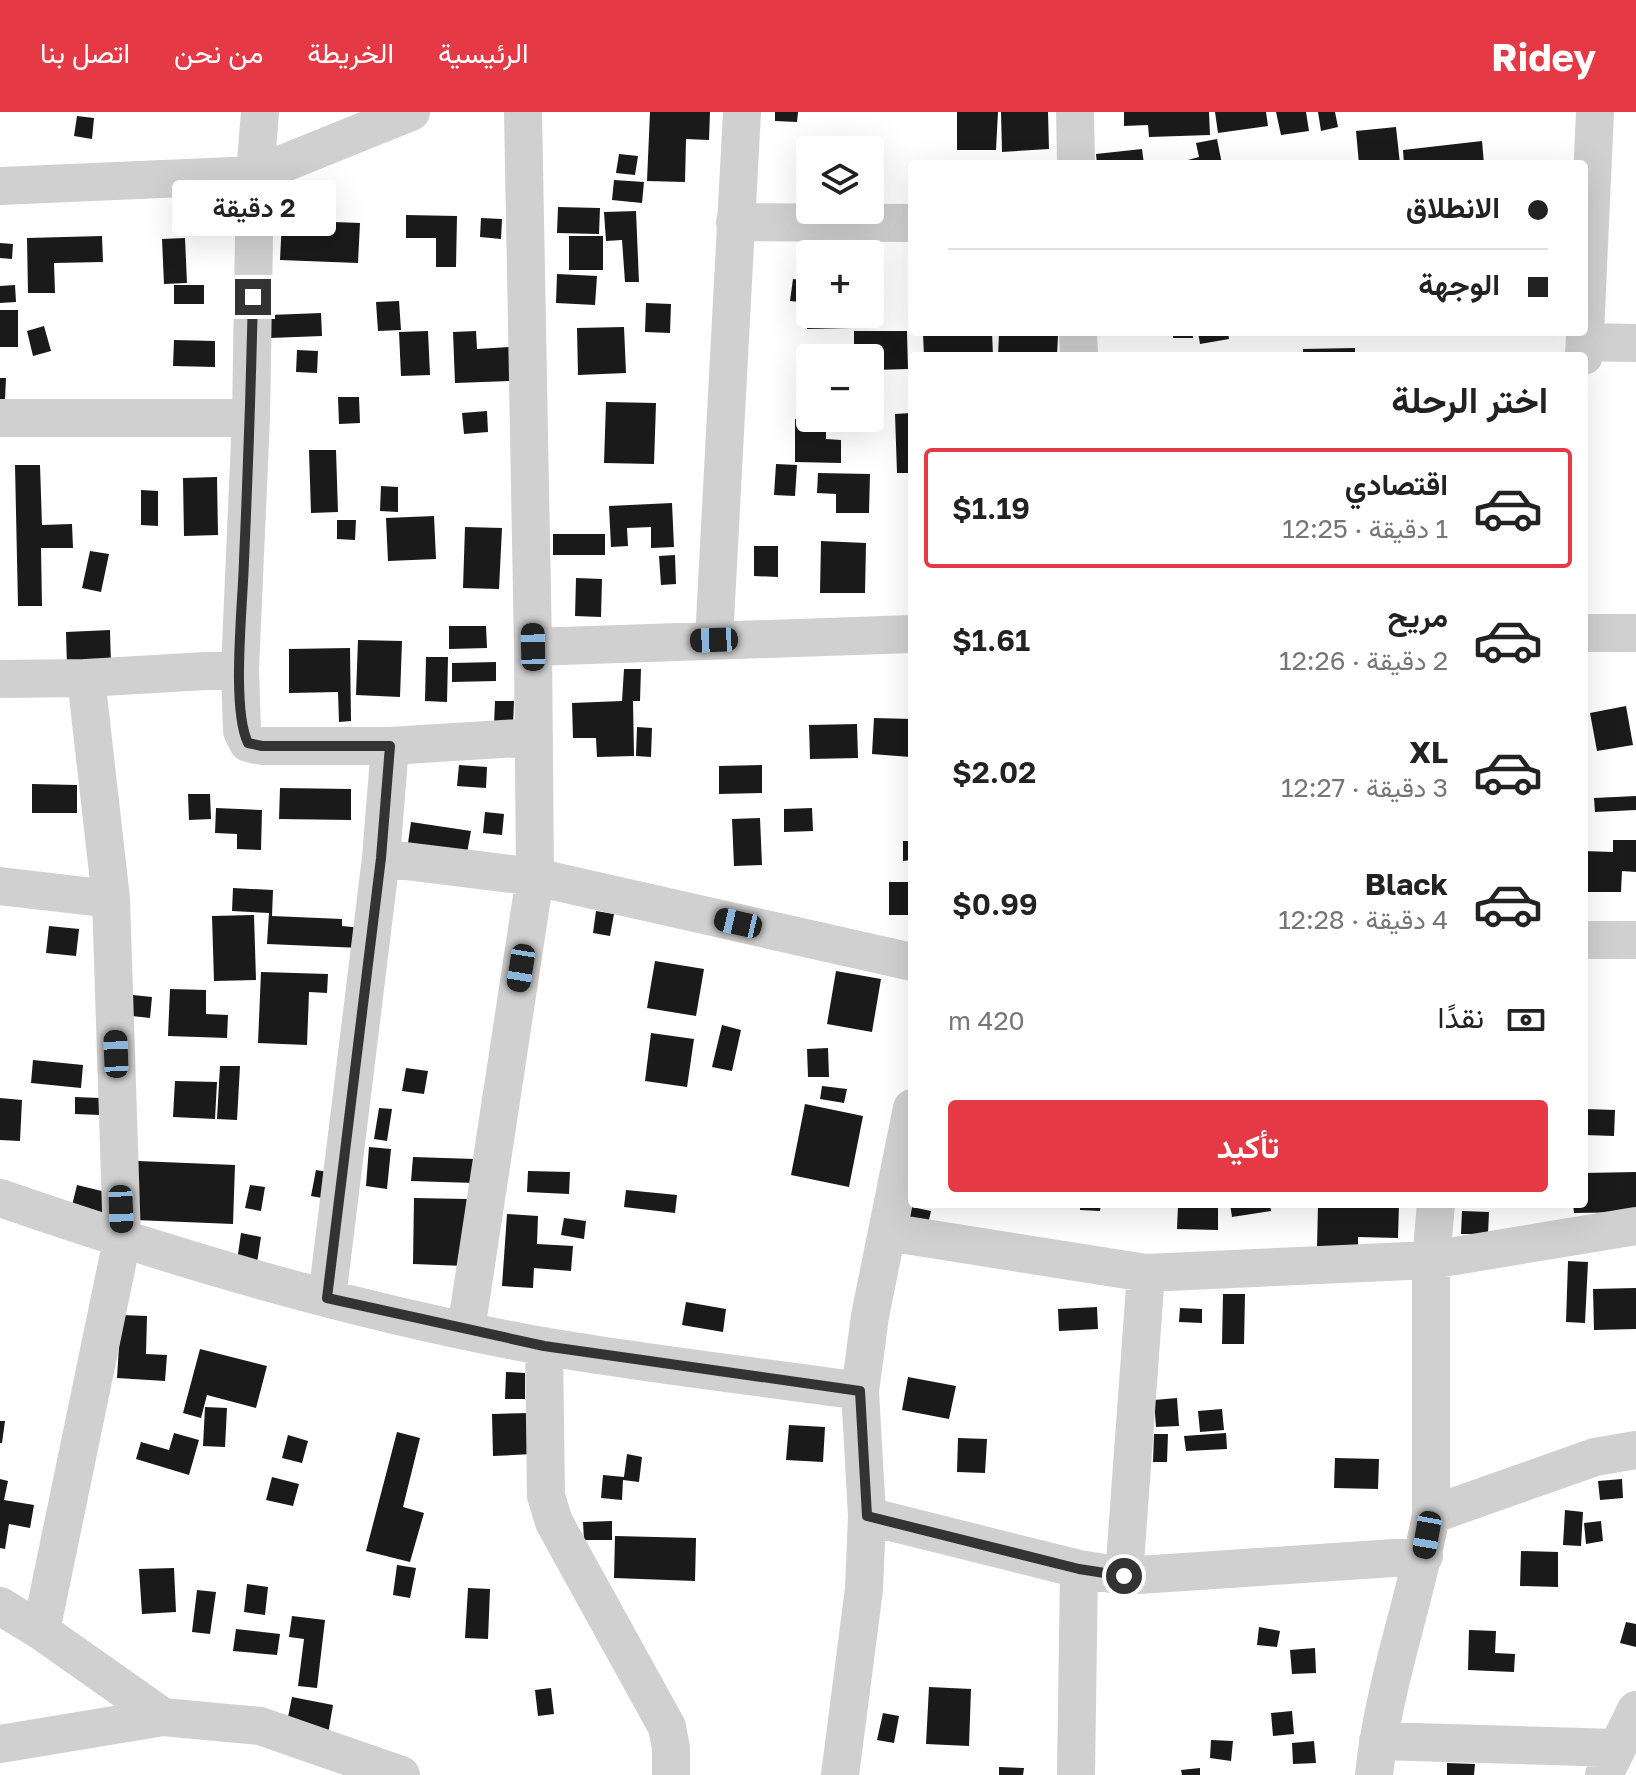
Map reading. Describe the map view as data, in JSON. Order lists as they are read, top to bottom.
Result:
{
  "page": {
    "header": "Ridey",
    "nav": [
      "الرئيسية",
      "الخريطة",
      "من نحن",
      "اتصل بنا"
    ],
    "map_buttons": ["+", "−"],
    "banner": ["الانطلاق", "الوجهة"],
    "bubble": "2 دقيقة",
    "heading": "اختر الرحلة",
    "list": [
      {
        "name": "اقتصادي",
        "note": "1 دقيقة · 12:25",
        "value": "$1.19"
      },
      {
        "name": "مريح",
        "note": "2 دقيقة · 12:26",
        "value": "$1.61"
      },
      {
        "name": "XL",
        "note": "3 دقيقة · 12:27",
        "value": "$2.02"
      },
      {
        "name": "Black",
        "note": "4 دقيقة · 12:28",
        "value": "$0.99"
      }
    ],
    "pay": ["نقدًا", "420 m"],
    "buttons": "تأكيد"
  }
}
